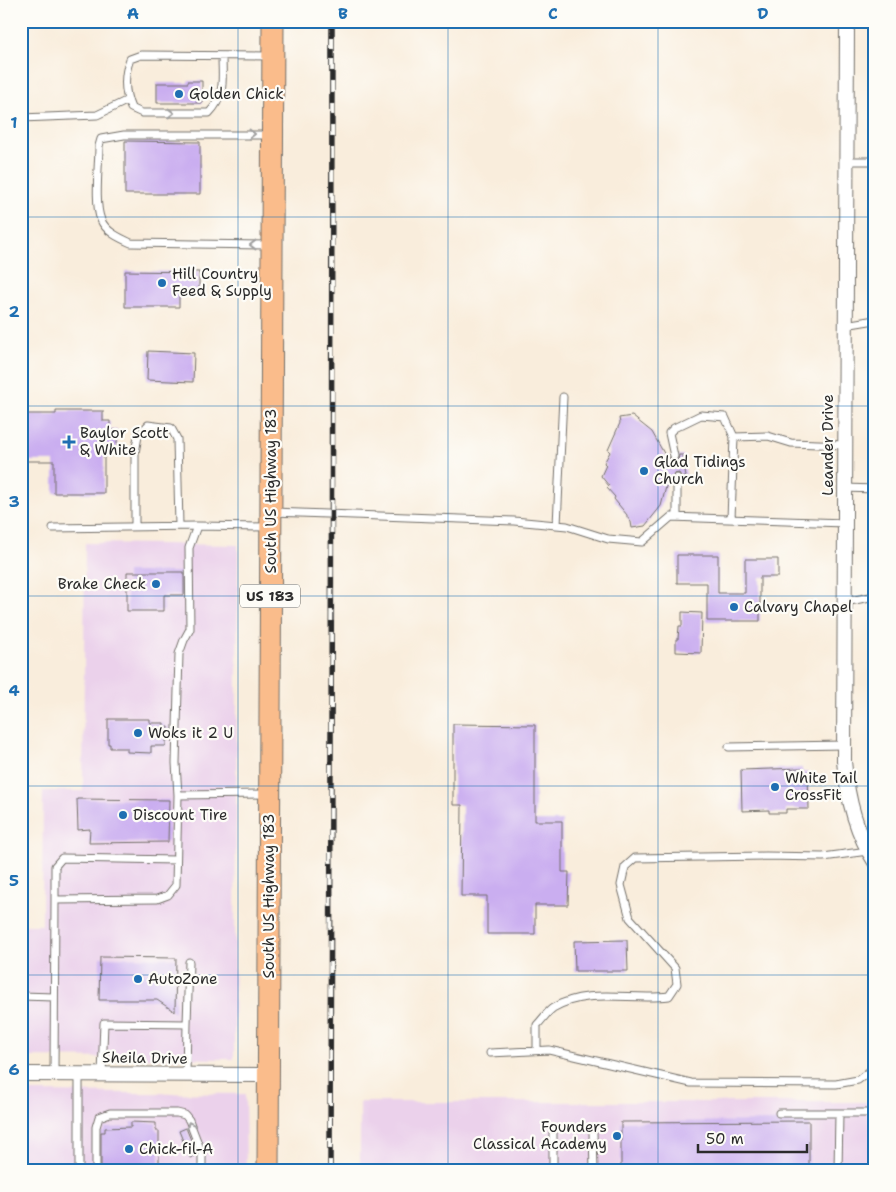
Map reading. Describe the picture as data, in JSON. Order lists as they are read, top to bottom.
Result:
{
  "streets": {
    "main road": ["South US Highway 183", "US 183"],
    "street": ["Leander Drive", "Sheila Drive"]
  },
  "crossings": [
    ["South US Highway 183", "Sheila Drive"]
  ],
  "places": {
    "other": [
      "Golden Chick",
      "Hill Country Feed & Supply",
      "Glad Tidings Church",
      "Brake Check",
      "Calvary Chapel",
      "Woks it 2 U",
      "White Tail CrossFit",
      "Discount Tire",
      "AutoZone",
      "Founders Classical Academy",
      "Chick-fil-A"
    ],
    "health": ["Baylor Scott & White"]
  },
  "scale_bar": "50 m",
  "grid": {
    "columns": [
      "A",
      "B",
      "C",
      "D"
    ],
    "rows": [
      "1",
      "2",
      "3",
      "4",
      "5",
      "6"
    ]
  }
}
